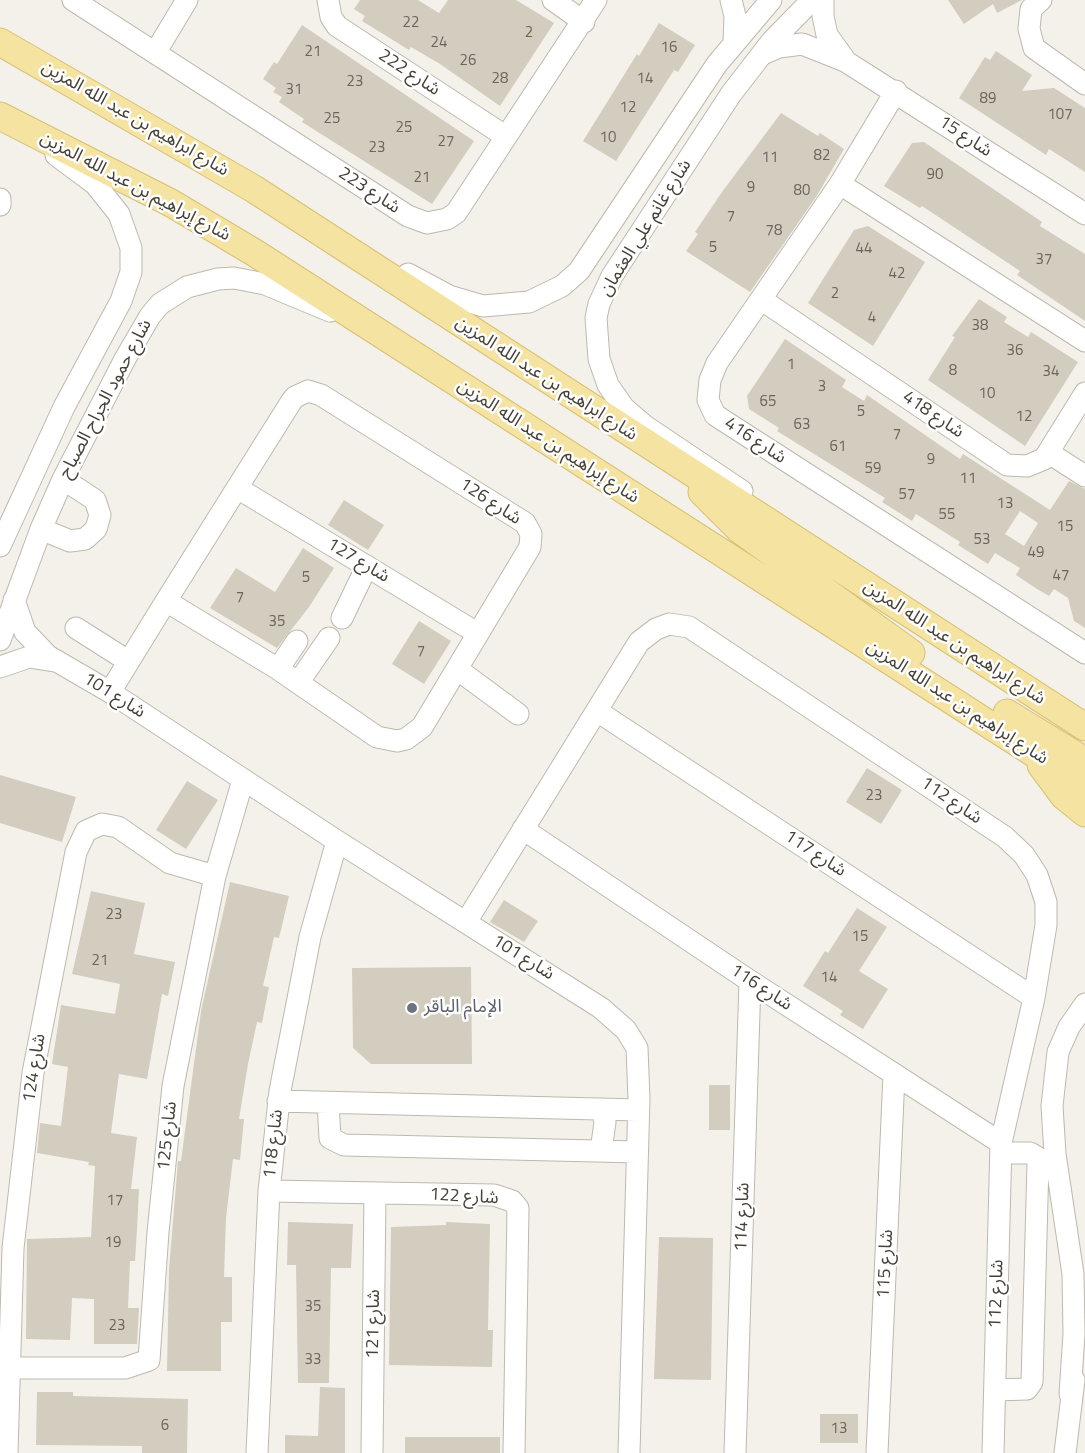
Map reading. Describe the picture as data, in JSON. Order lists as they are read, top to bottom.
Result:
{
  "streets": {
    "main road": ["شارع ابراهيم بن عبد الله المزين", "شارع إبراهيم بن عبد الله المزين"],
    "street": [
      "شارع 222",
      "شارع 15",
      "شارع 223",
      "شارع غانم علي العثمان",
      "شارع حمود الجراح الصباح",
      "شارع 418",
      "شارع 416",
      "شارع 126",
      "شارع 127",
      "شارع 101",
      "شارع 112",
      "شارع 117",
      "شارع 116",
      "شارع 124",
      "شارع 125",
      "شارع 118",
      "شارع 122",
      "شارع 114",
      "شارع 115",
      "شارع 121"
    ]
  },
  "crossings": [
    ["شارع 222", "شارع 223"],
    ["شارع ابراهيم بن عبد الله المزين", "شارع غانم علي العثمان"],
    ["شارع 15", "شارع غانم علي العثمان"],
    ["شارع 15", "شارع 416"],
    ["شارع إبراهيم بن عبد الله المزين", "شارع حمود الجراح الصباح"],
    ["شارع حمود الجراح الصباح", "شارع 101"],
    ["شارع 418", "شارع 416"],
    ["شارع 126", "شارع 127"],
    ["شارع 126", "شارع 101"],
    ["شارع 101", "شارع 112"],
    ["شارع 101", "شارع 125"],
    ["شارع 101", "شارع 118"],
    ["شارع 112", "شارع 117"],
    ["شارع 112", "شارع 116"],
    ["شارع 116", "شارع 114"],
    ["شارع 116", "شارع 115"],
    ["شارع 124", "شارع 125"],
    ["شارع 118", "شارع 122"],
    ["شارع 122", "شارع 121"]
  ],
  "places": ["الإمام الباقر"],
  "house_numbers": [
    "22",
    "2",
    "24",
    "16",
    "21",
    "26",
    "28",
    "14",
    "23",
    "31",
    "89",
    "12",
    "107",
    "25",
    "25",
    "10",
    "27",
    "23",
    "82",
    "11",
    "90",
    "21",
    "9",
    "80",
    "7",
    "78",
    "5",
    "44",
    "37",
    "42",
    "2",
    "4",
    "38",
    "36",
    "1",
    "8",
    "34",
    "3",
    "10",
    "65",
    "5",
    "12",
    "63",
    "7",
    "61",
    "9",
    "59",
    "11",
    "57",
    "13",
    "55",
    "15",
    "53",
    "49",
    "47",
    "5",
    "7",
    "35",
    "7",
    "23",
    "23",
    "15",
    "21",
    "14",
    "17",
    "19",
    "35",
    "23",
    "33",
    "6",
    "13"
  ]
}
